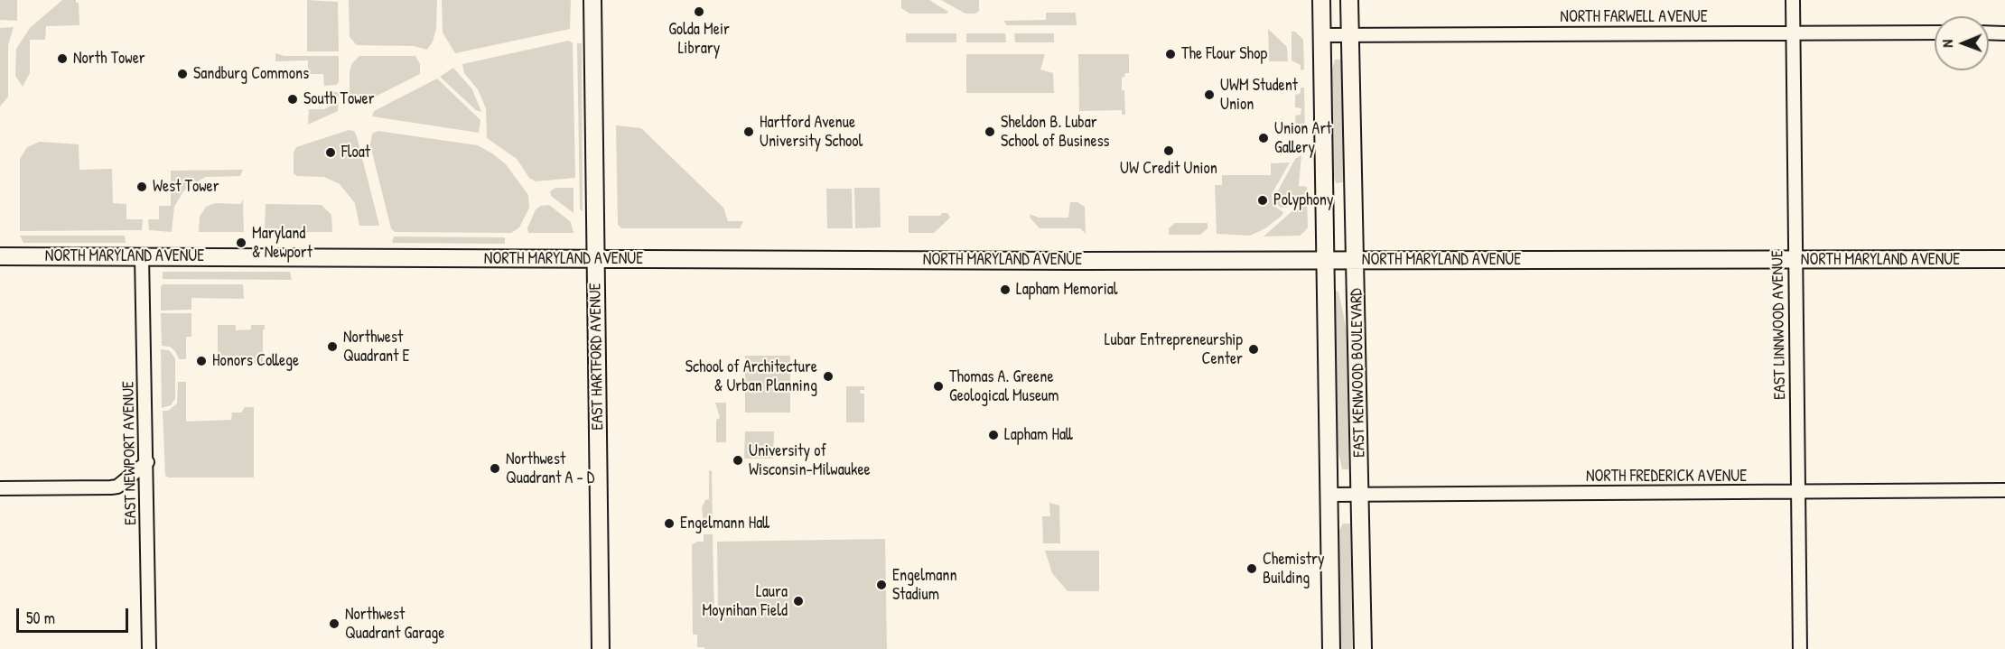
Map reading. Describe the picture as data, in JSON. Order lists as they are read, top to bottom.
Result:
{
  "streets": {
    "street": [
      "NORTH FARWELL AVENUE",
      "NORTH MARYLAND AVENUE",
      "EAST LINNWOOD AVENUE",
      "EAST HARTFORD AVENUE",
      "EAST KENWOOD BOULEVARD",
      "EAST NEWPORT AVENUE",
      "NORTH FREDERICK AVENUE"
    ]
  },
  "crossings": [
    ["NORTH FARWELL AVENUE", "EAST LINNWOOD AVENUE"],
    ["NORTH FARWELL AVENUE", "EAST KENWOOD BOULEVARD"],
    ["NORTH MARYLAND AVENUE", "EAST LINNWOOD AVENUE"],
    ["NORTH MARYLAND AVENUE", "EAST HARTFORD AVENUE"],
    ["NORTH MARYLAND AVENUE", "EAST KENWOOD BOULEVARD"],
    ["NORTH MARYLAND AVENUE", "EAST NEWPORT AVENUE"],
    ["EAST LINNWOOD AVENUE", "NORTH FREDERICK AVENUE"],
    ["EAST KENWOOD BOULEVARD", "NORTH FREDERICK AVENUE"]
  ],
  "places": [
    "Golda Meir Library",
    "The Flour Shop",
    "North Tower",
    "Sandburg Commons",
    "UWM Student Union",
    "South Tower",
    "Hartford Avenue University School",
    "Sheldon B. Lubar School of Business",
    "Union Art Gallery",
    "UW Credit Union",
    "Float",
    "West Tower",
    "Polyphony",
    "Maryland & Newport",
    "Lapham Memorial",
    "Northwest Quadrant E",
    "Lubar Entrepreneurship Center",
    "Honors College",
    "School of Architecture & Urban Planning",
    "Thomas A. Greene Geological Museum",
    "Lapham Hall",
    "University of Wisconsin-Milwaukee",
    "Northwest Quadrant A - D",
    "Engelmann Hall",
    "Chemistry Building",
    "Engelmann Stadium",
    "Laura Moynihan Field",
    "Northwest Quadrant Garage"
  ],
  "scale_bar": "50 m",
  "north": "left"
}
